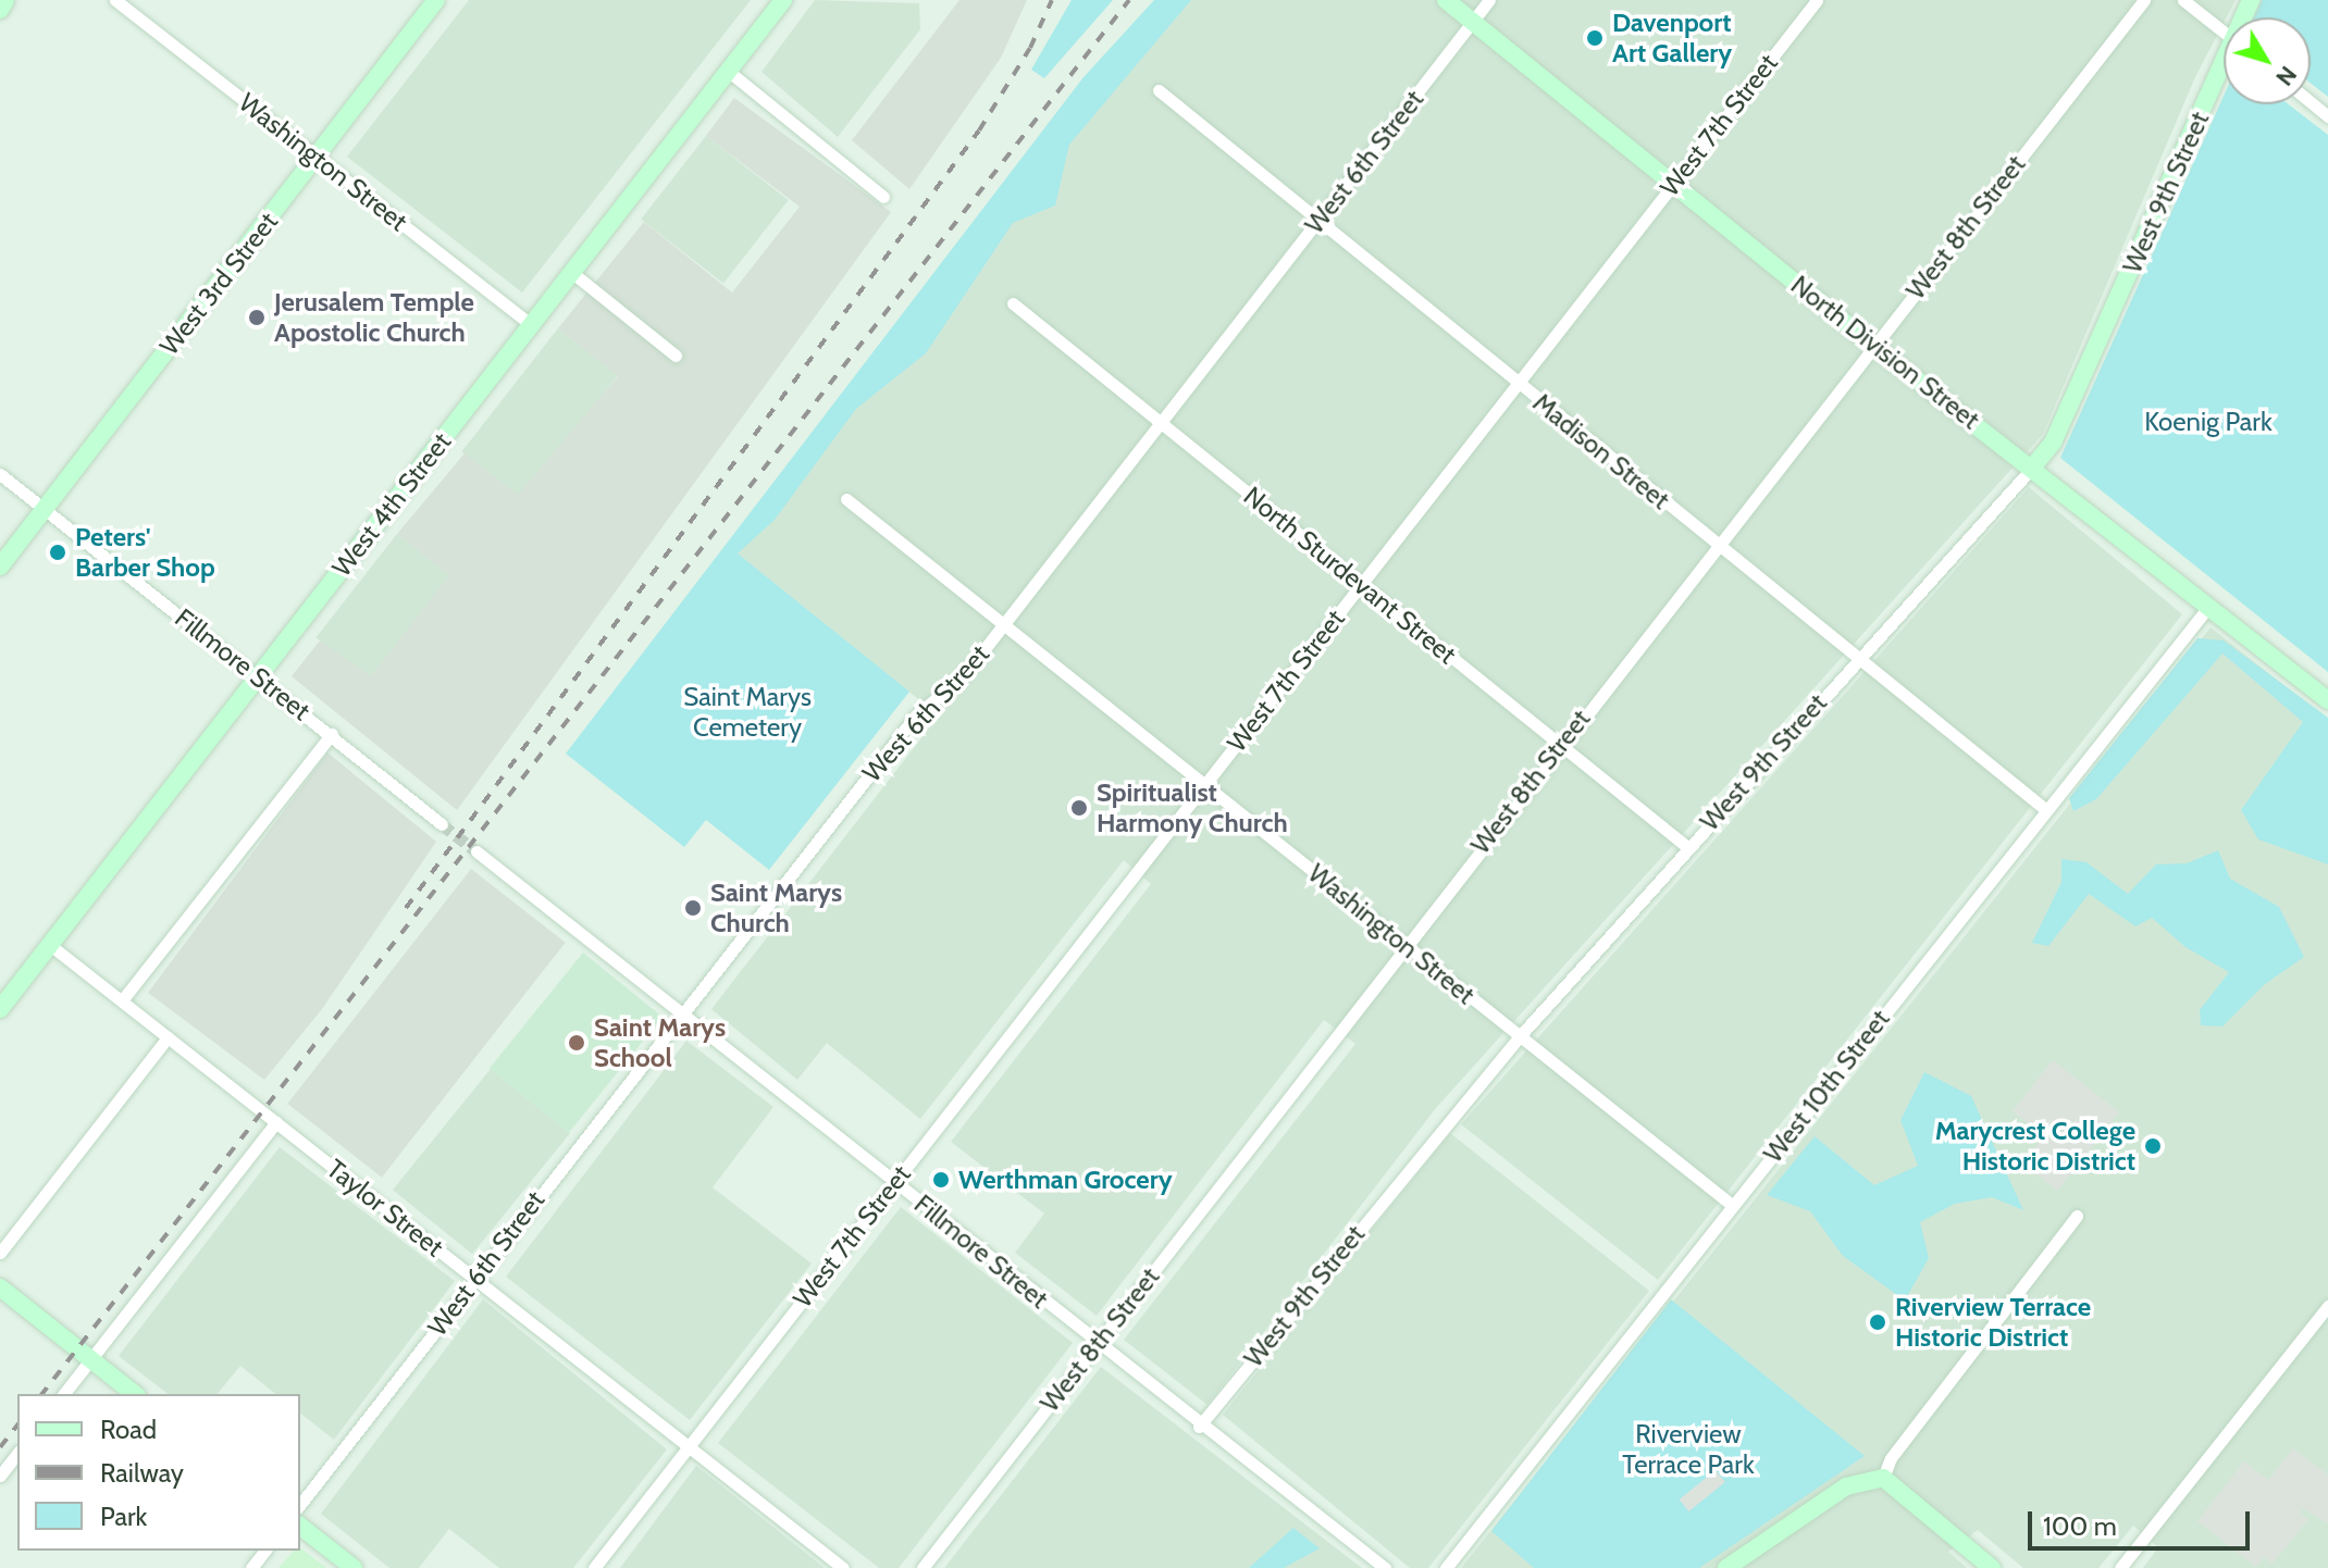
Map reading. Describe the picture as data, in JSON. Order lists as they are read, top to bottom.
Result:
{
  "streets": {
    "main road": [
      "West 9th Street",
      "West 3rd Street",
      "North Division Street",
      "West 4th Street"
    ],
    "street": [
      "West 7th Street",
      "Washington Street",
      "West 6th Street",
      "West 8th Street",
      "Madison Street",
      "North Sturdevant Street",
      "Fillmore Street",
      "West 10th Street",
      "Taylor Street"
    ]
  },
  "crossings": [
    ["West 7th Street", "Washington Street"],
    ["West 7th Street", "North Division Street"],
    ["West 7th Street", "Madison Street"],
    ["West 7th Street", "North Sturdevant Street"],
    ["West 7th Street", "Fillmore Street"],
    ["West 7th Street", "Taylor Street"],
    ["Washington Street", "West 6th Street"],
    ["Washington Street", "West 9th Street"],
    ["Washington Street", "West 8th Street"],
    ["Washington Street", "West 3rd Street"],
    ["Washington Street", "West 4th Street"],
    ["Washington Street", "West 10th Street"],
    ["West 6th Street", "North Division Street"],
    ["West 6th Street", "Madison Street"],
    ["West 6th Street", "North Sturdevant Street"],
    ["West 6th Street", "Fillmore Street"],
    ["West 6th Street", "Taylor Street"],
    ["West 9th Street", "North Division Street"],
    ["West 9th Street", "Madison Street"],
    ["West 9th Street", "North Sturdevant Street"],
    ["West 9th Street", "Fillmore Street"],
    ["West 8th Street", "North Division Street"],
    ["West 8th Street", "Madison Street"],
    ["West 8th Street", "North Sturdevant Street"],
    ["West 8th Street", "Fillmore Street"],
    ["West 3rd Street", "Fillmore Street"],
    ["North Division Street", "West 10th Street"],
    ["Madison Street", "West 10th Street"],
    ["West 4th Street", "Fillmore Street"],
    ["West 4th Street", "Taylor Street"]
  ],
  "parks": ["Koenig Park", "Saint Marys Cemetery", "Riverview Terrace Park"],
  "places": [
    "Davenport Art Gallery",
    "Jerusalem Temple Apostolic Church",
    "Peters' Barber Shop",
    "Spiritualist Harmony Church",
    "Saint Marys Church",
    "Saint Marys School",
    "Marycrest College Historic District",
    "Werthman Grocery",
    "Riverview Terrace Historic District"
  ],
  "legend": ["Road", "Railway", "Park"],
  "scale_bar": "100 m",
  "north": "bottom right"
}
